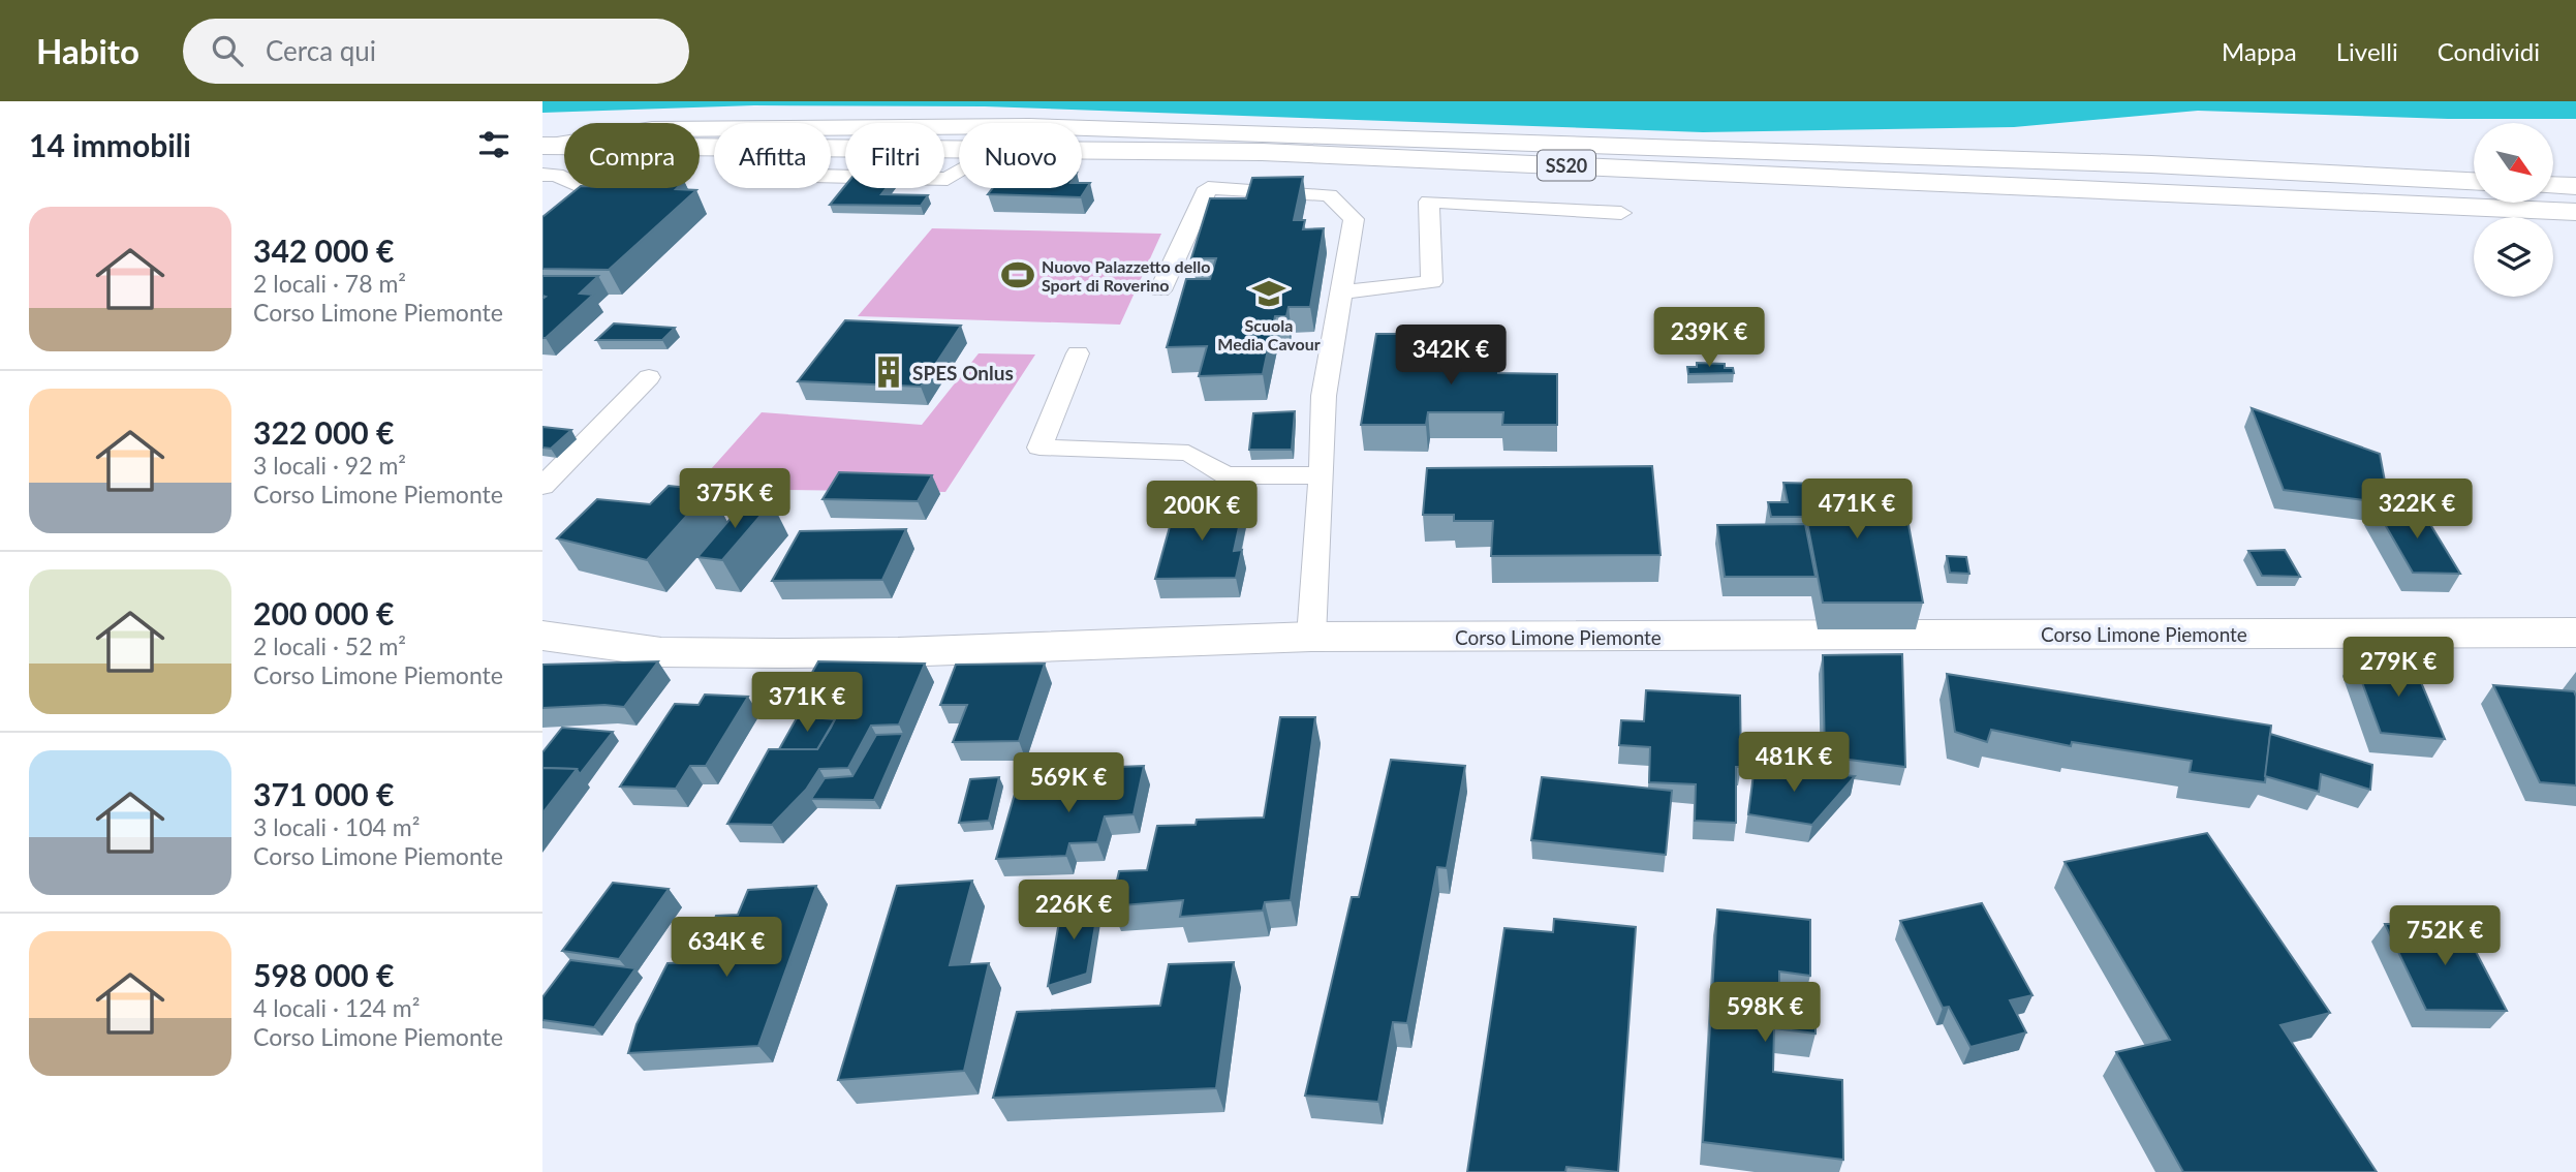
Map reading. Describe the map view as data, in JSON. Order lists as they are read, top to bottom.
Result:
{
  "streets": {
    "main road": ["SS20", "Corso Limone Piemonte"]
  },
  "places": {
    "sports": ["Nuovo Palazzetto dello Sport di Roverino"],
    "school or university": ["Scuola Media Cavour"],
    "building": ["SPES Onlus"]
  },
  "north": "bottom right",
  "page": {
    "header": "Habito",
    "search": "Cerca qui",
    "nav": ["Mappa", "Livelli", "Condividi"],
    "heading": "14 immobili",
    "chip": [
      "Compra",
      "Affitta",
      "Filtri",
      "Nuovo"
    ],
    "list": [
      {
        "name": "342 000 €",
        "note": "2 locali · 78 m² · Corso Limone Piemonte"
      },
      {
        "name": "322 000 €",
        "note": "3 locali · 92 m² · Corso Limone Piemonte"
      },
      {
        "name": "200 000 €",
        "note": "2 locali · 52 m² · Corso Limone Piemonte"
      },
      {
        "name": "371 000 €",
        "note": "3 locali · 104 m² · Corso Limone Piemonte"
      },
      {
        "name": "598 000 €",
        "note": "4 locali · 124 m² · Corso Limone Piemonte"
      }
    ],
    "price": [
      "239K €",
      "342K €",
      "375K €",
      "471K €",
      "322K €",
      "200K €",
      "279K €",
      "371K €",
      "481K €",
      "569K €",
      "226K €",
      "752K €",
      "634K €",
      "598K €"
    ]
  }
}
